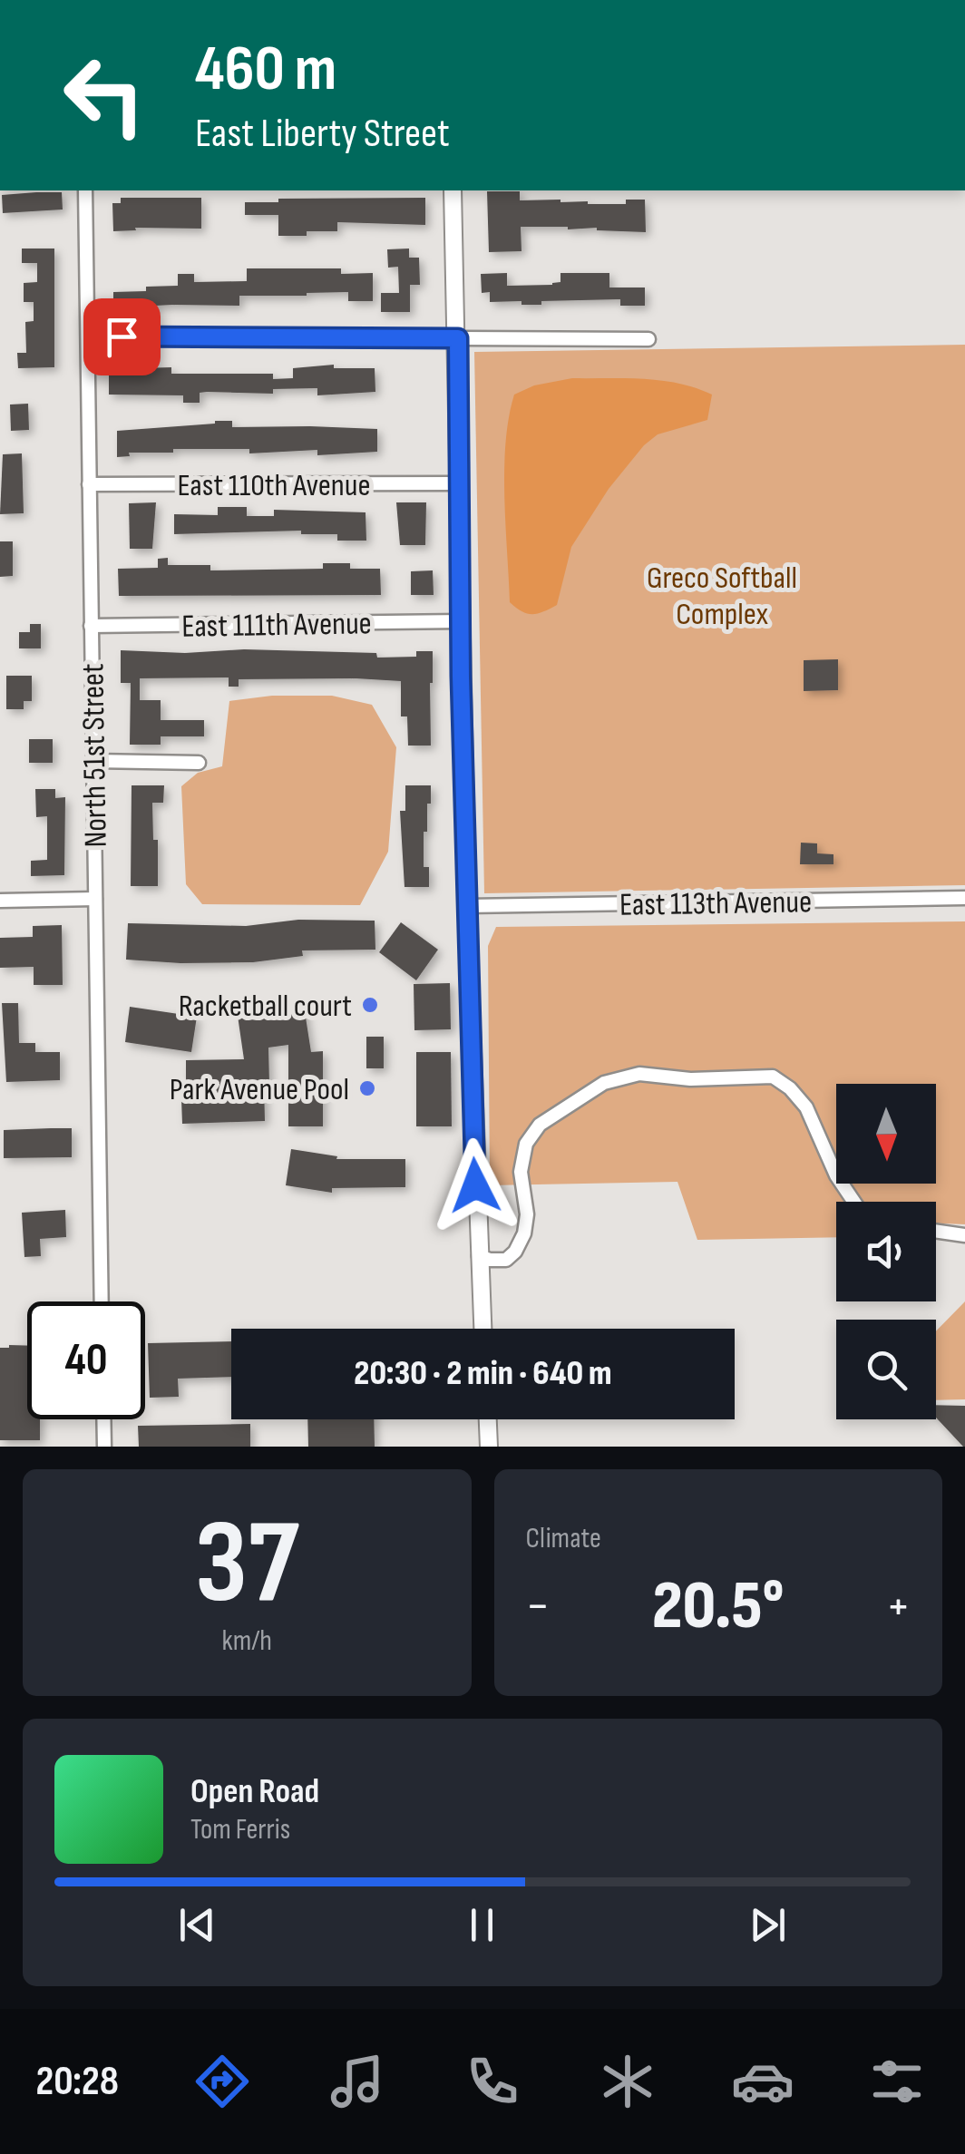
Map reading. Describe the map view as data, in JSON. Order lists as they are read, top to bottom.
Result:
{
  "streets": {
    "street": [
      "East 110th Avenue",
      "East 111th Avenue",
      "North 51st Street",
      "East 113th Avenue"
    ]
  },
  "crossings": [
    ["East 110th Avenue", "North 51st Street"],
    ["East 111th Avenue", "North 51st Street"]
  ],
  "parks": ["Greco Softball Complex"],
  "places": ["Racketball court", "Park Avenue Pool"],
  "north": "bottom",
  "page": {
    "turn": ["460 m", "East Liberty Street"],
    "limit": "40",
    "trip": "20:30 · 2 min · 640 m",
    "tile": [
      ["37", "km/h"],
      "Climate"
    ],
    "heat": ["−", "20.5°", "+"],
    "song": ["Open Road", "Tom Ferris"],
    "tabs": "20:28"
  }
}
